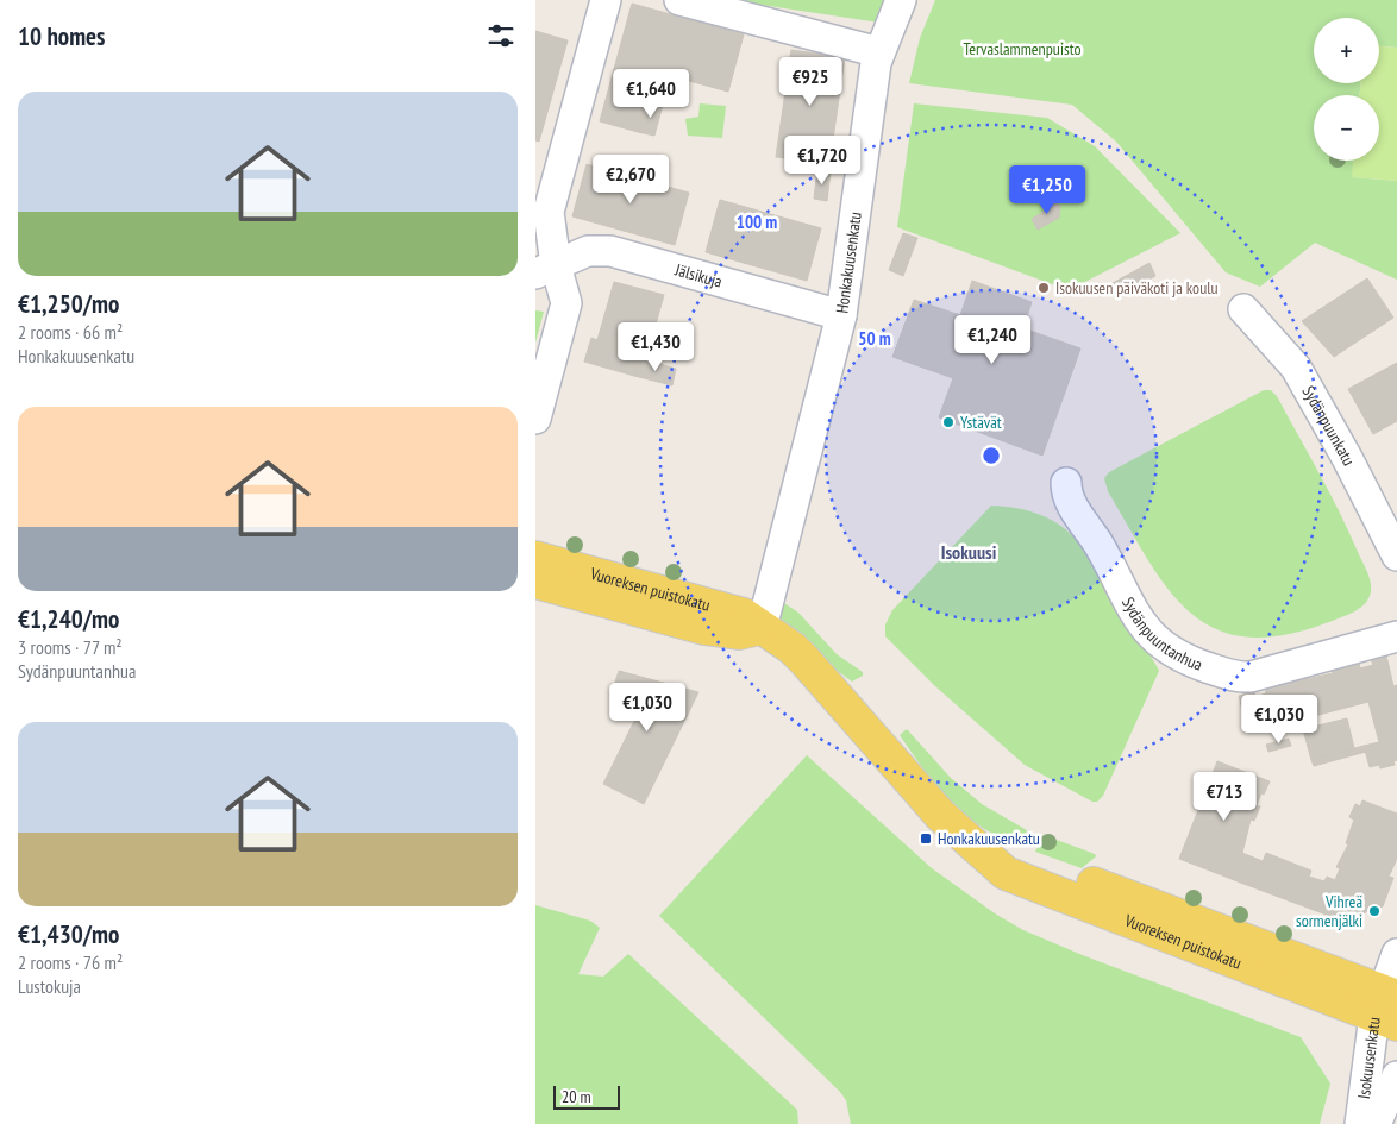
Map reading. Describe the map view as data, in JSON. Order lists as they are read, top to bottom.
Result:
{
  "streets": {
    "main road": ["Vuoreksen puistokatu"],
    "street": [
      "Honkakuusenkatu",
      "Jälsikuja",
      "Sydänpuunkatu",
      "Sydänpuuntanhua",
      "Isokuusenkatu"
    ]
  },
  "crossings": [
    ["Honkakuusenkatu", "Jälsikuja"],
    ["Honkakuusenkatu", "Vuoreksen puistokatu"],
    ["Vuoreksen puistokatu", "Isokuusenkatu"]
  ],
  "districts": ["Isokuusi"],
  "parks": ["Tervaslammenpuisto"],
  "places": {
    "other": ["Isokuusen päiväkoti ja koulu", "Ystävät", "Vihreä sormenjälki"],
    "transit": ["Honkakuusenkatu"]
  },
  "scale_bar": "20 m",
  "page": {
    "heading": "10 homes",
    "map_buttons": ["+", "−"],
    "price": [
      "€925",
      "€1,640",
      "€1,720",
      "€2,670",
      "€1,250",
      "€1,240",
      "€1,430",
      "€1,030",
      "€1,030",
      "€713"
    ],
    "list": [
      {
        "name": "€1,250/mo",
        "note": "2 rooms · 66 m² · Honkakuusenkatu"
      },
      {
        "name": "€1,240/mo",
        "note": "3 rooms · 77 m² · Sydänpuuntanhua"
      },
      {
        "name": "€1,430/mo",
        "note": "2 rooms · 76 m² · Lustokuja"
      }
    ],
    "scale": "20 m"
  },
  "rings": ["100 m", "50 m"]
}
